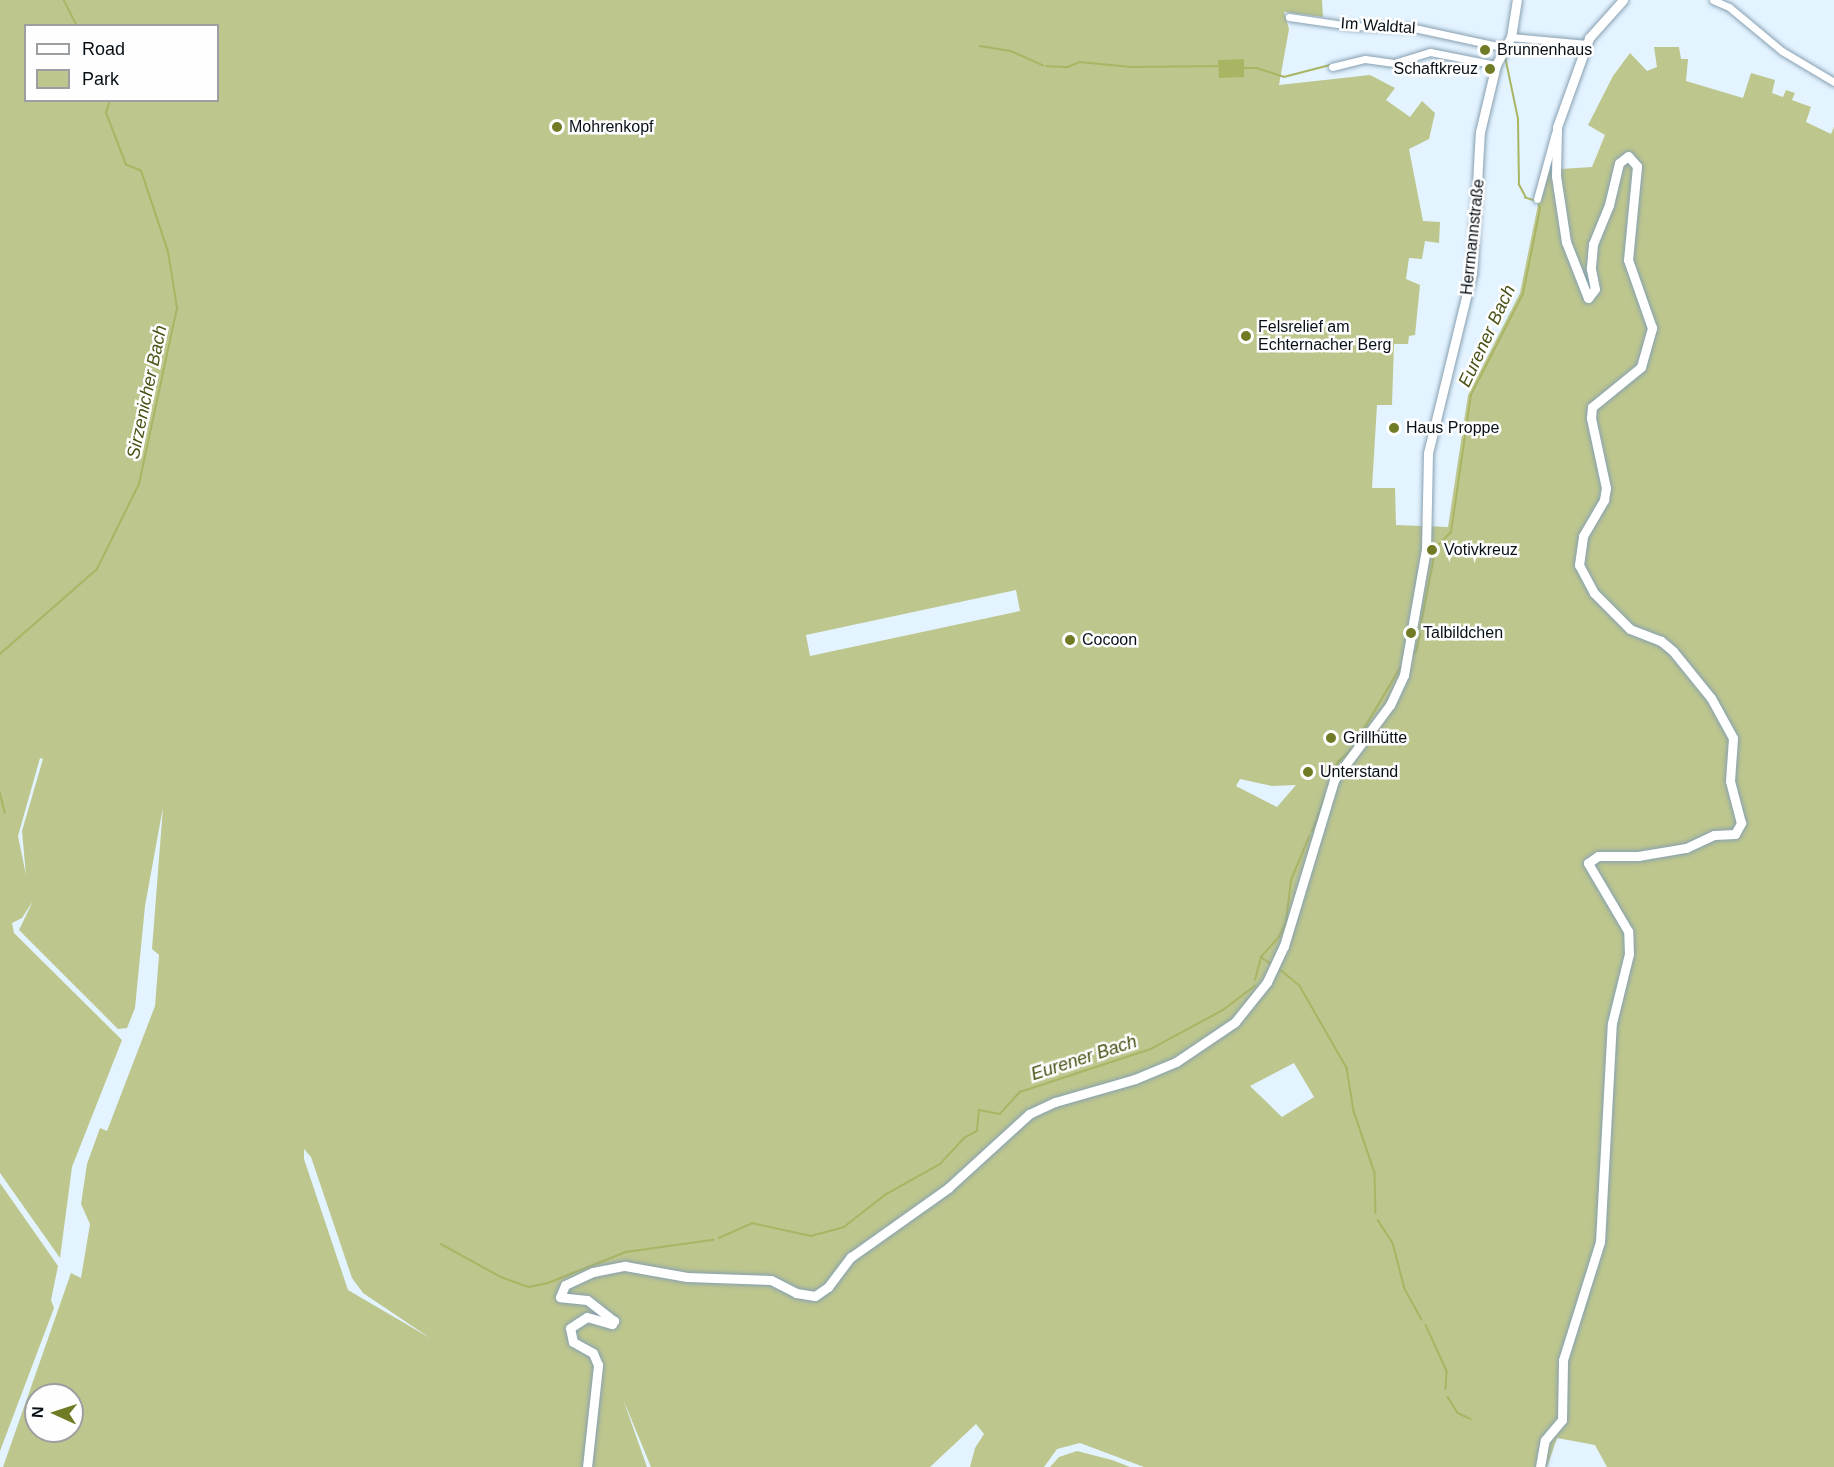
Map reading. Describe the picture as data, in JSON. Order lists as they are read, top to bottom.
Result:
{
  "streets": {
    "street": ["Im Waldtal", "Herrmannstraße"]
  },
  "crossings": [
    ["Im Waldtal", "Herrmannstraße"]
  ],
  "water": ["Eurener Bach", "Sirzenicher Bach"],
  "places": [
    "Brunnenhaus",
    "Schaftkreuz",
    "Mohrenkopf",
    "Felsrelief am Echternacher Berg",
    "Haus Proppe",
    "Votivkreuz",
    "Talbildchen",
    "Cocoon",
    "Grillhütte",
    "Unterstand"
  ],
  "legend": ["Road", "Park"],
  "north": "left"
}
